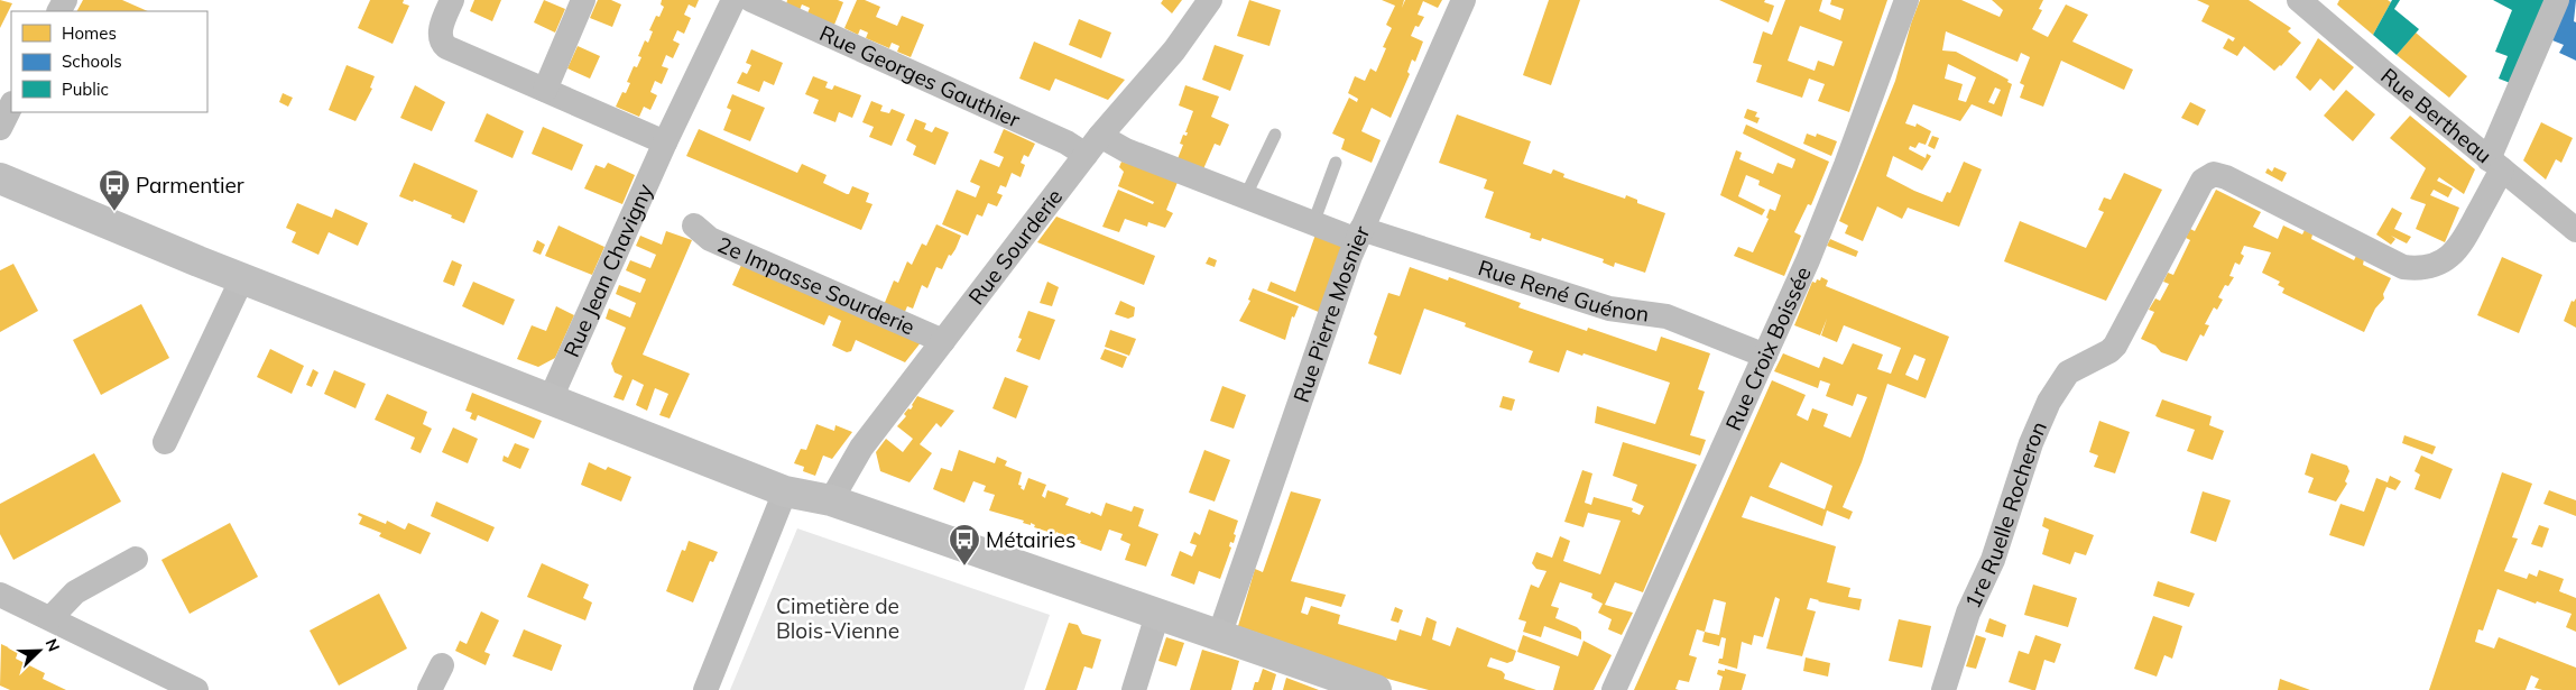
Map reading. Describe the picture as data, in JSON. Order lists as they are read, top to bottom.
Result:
{
  "streets": {
    "street": [
      "Rue Georges Gauthier",
      "Rue Bertheau",
      "Rue Sourderie",
      "Rue Jean Chavigny",
      "2e Impasse Sourderie",
      "Rue René Guénon",
      "Rue Pierre Mosnier",
      "Rue Croix Boissée",
      "1re Ruelle Rocheron"
    ]
  },
  "crossings": [
    ["Rue Georges Gauthier", "Rue Sourderie"],
    ["Rue Georges Gauthier", "Rue René Guénon"],
    ["Rue Bertheau", "1re Ruelle Rocheron"],
    ["Rue Sourderie", "2e Impasse Sourderie"],
    ["Rue René Guénon", "Rue Pierre Mosnier"],
    ["Rue René Guénon", "Rue Croix Boissée"]
  ],
  "parks": ["Cimetière de Blois-Vienne"],
  "places": {
    "bus stop": ["Parmentier", "Métairies"]
  },
  "legend": ["Homes", "Schools", "Public"],
  "north": "top right"
}
